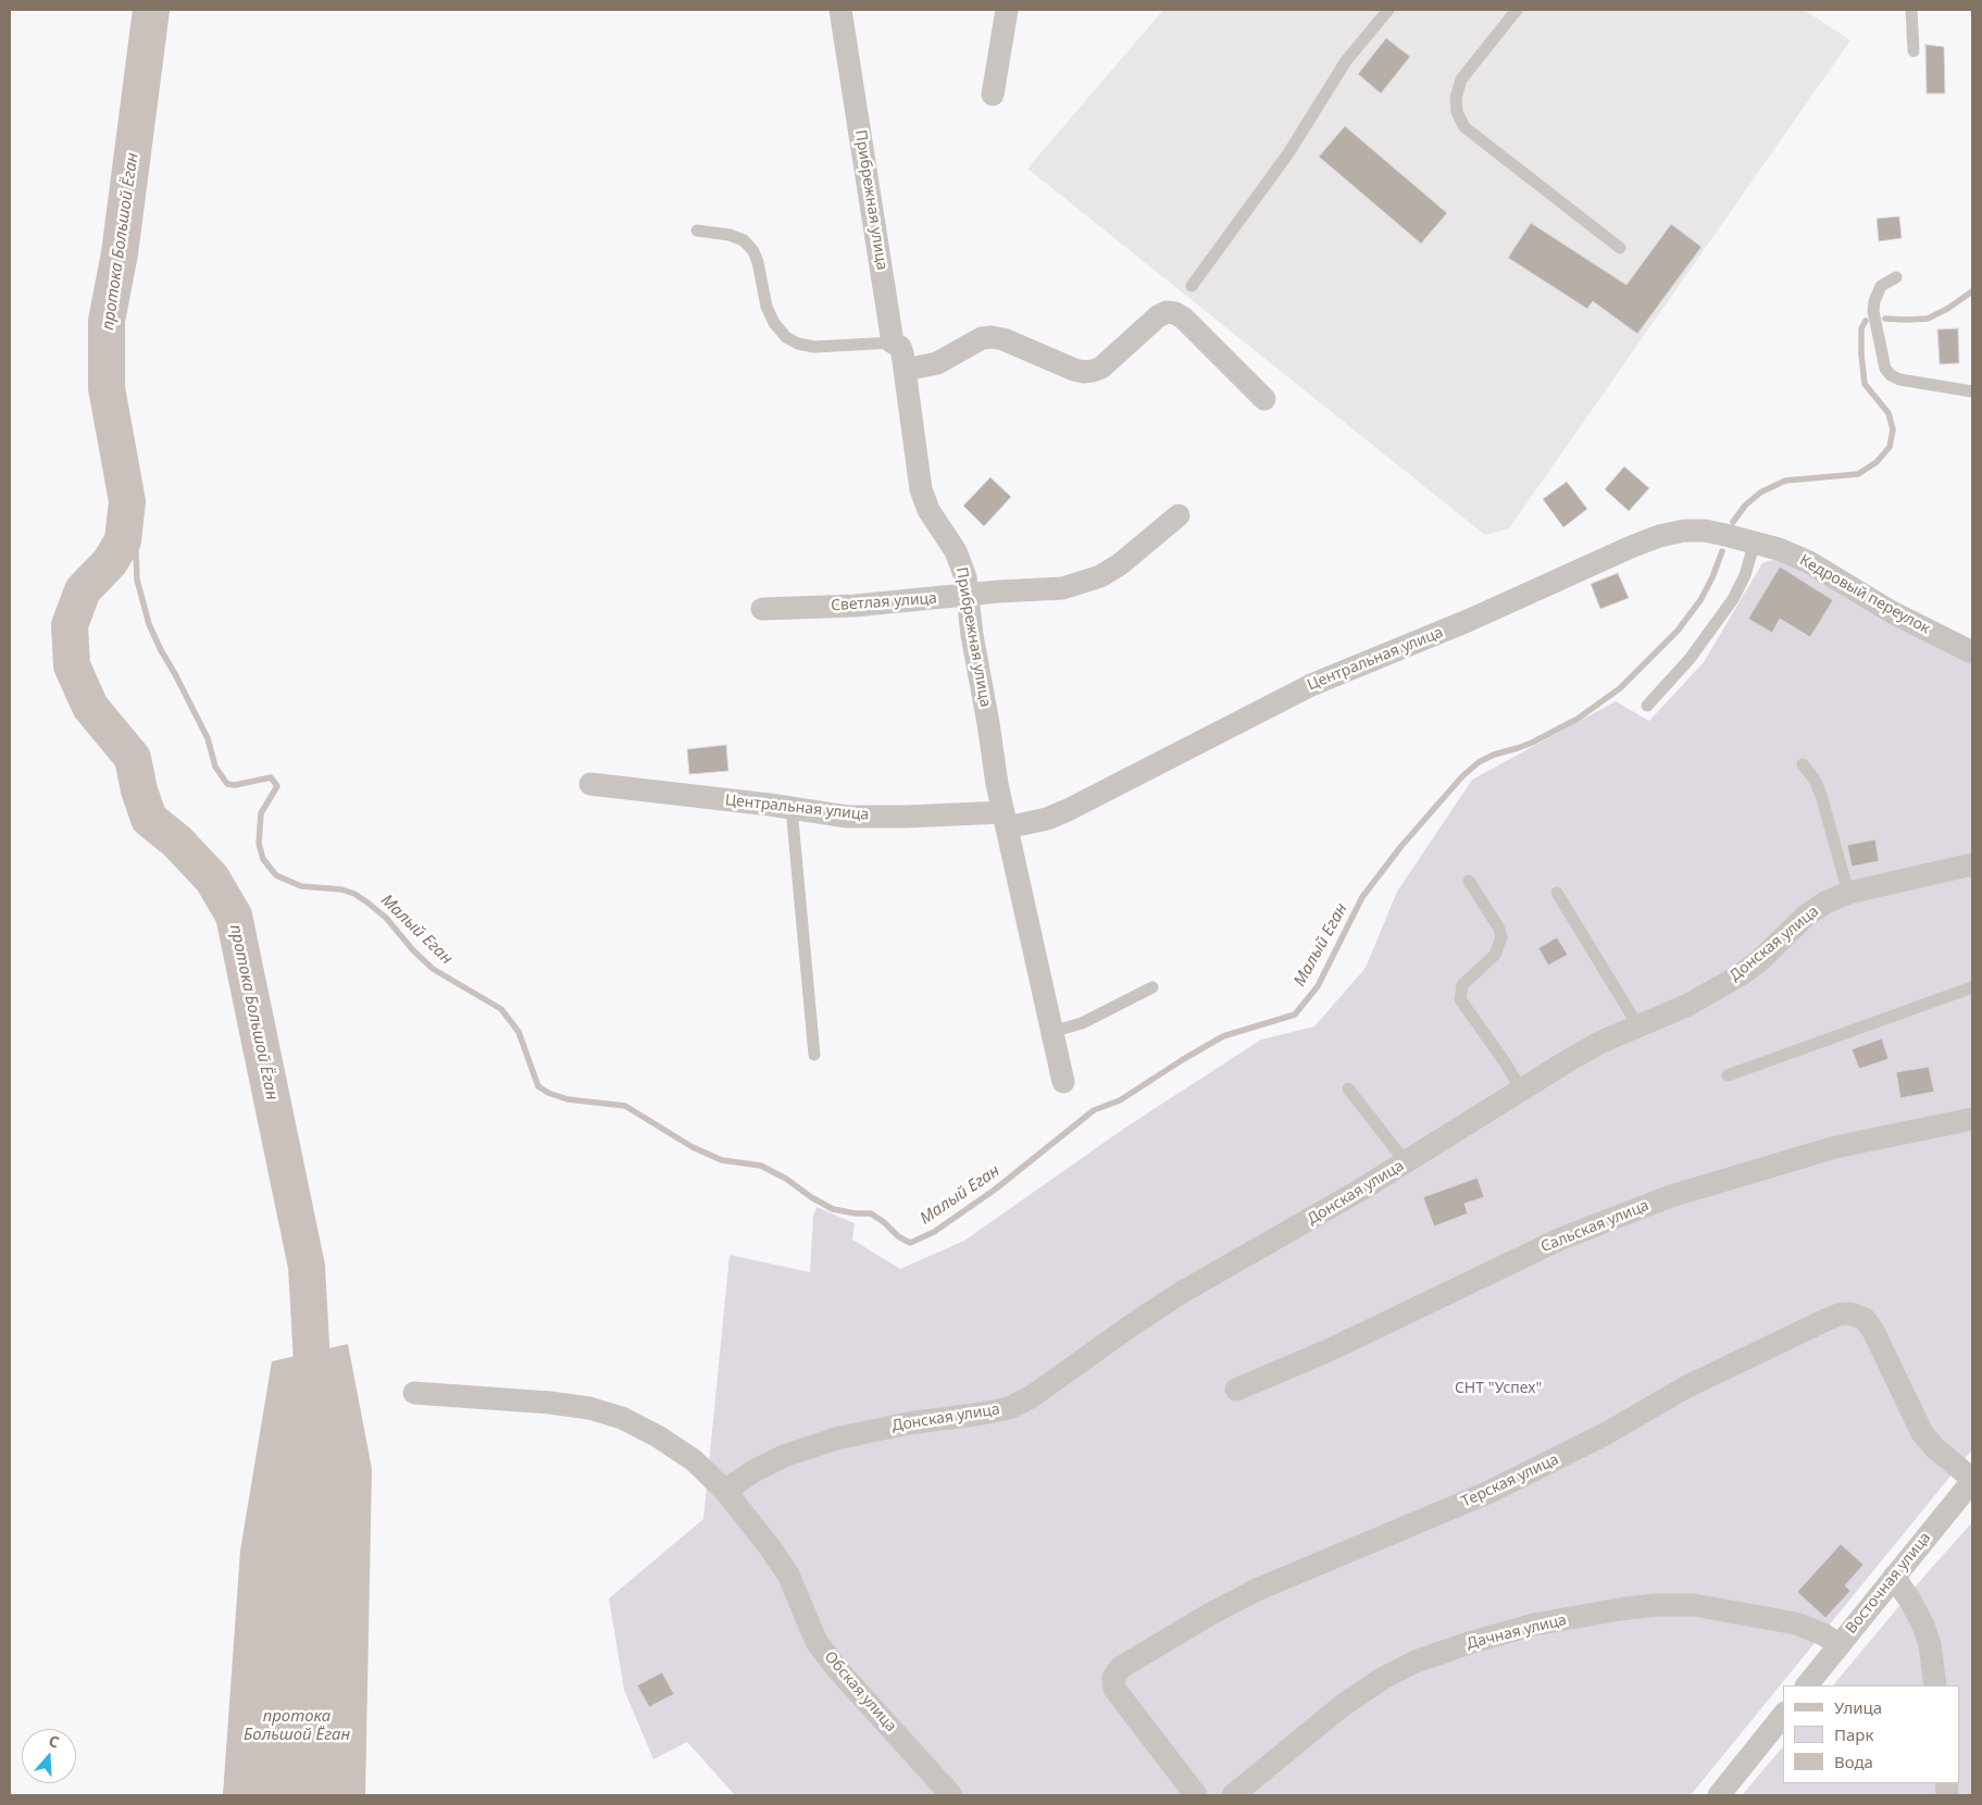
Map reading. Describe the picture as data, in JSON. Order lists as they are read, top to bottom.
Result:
{
  "streets": {
    "street": [
      "Прибрежная улица",
      "Кедровый переулок",
      "Светлая улица",
      "Центральная улица",
      "Донская улица",
      "Сальская улица",
      "Терская улица",
      "Восточная улица",
      "Дачная улица",
      "Обская улица"
    ]
  },
  "crossings": [
    ["Прибрежная улица", "Светлая улица"],
    ["Прибрежная улица", "Центральная улица"],
    ["Кедровый переулок", "Центральная улица"],
    ["Донская улица", "Обская улица"],
    ["Терская улица", "Восточная улица"],
    ["Восточная улица", "Дачная улица"]
  ],
  "water": ["протока Большой Ёган", "Малый Еган"],
  "parks": ["СНТ \"Успех\""],
  "legend": ["Улица", "Парк", "Вода"],
  "north": "top"
}
